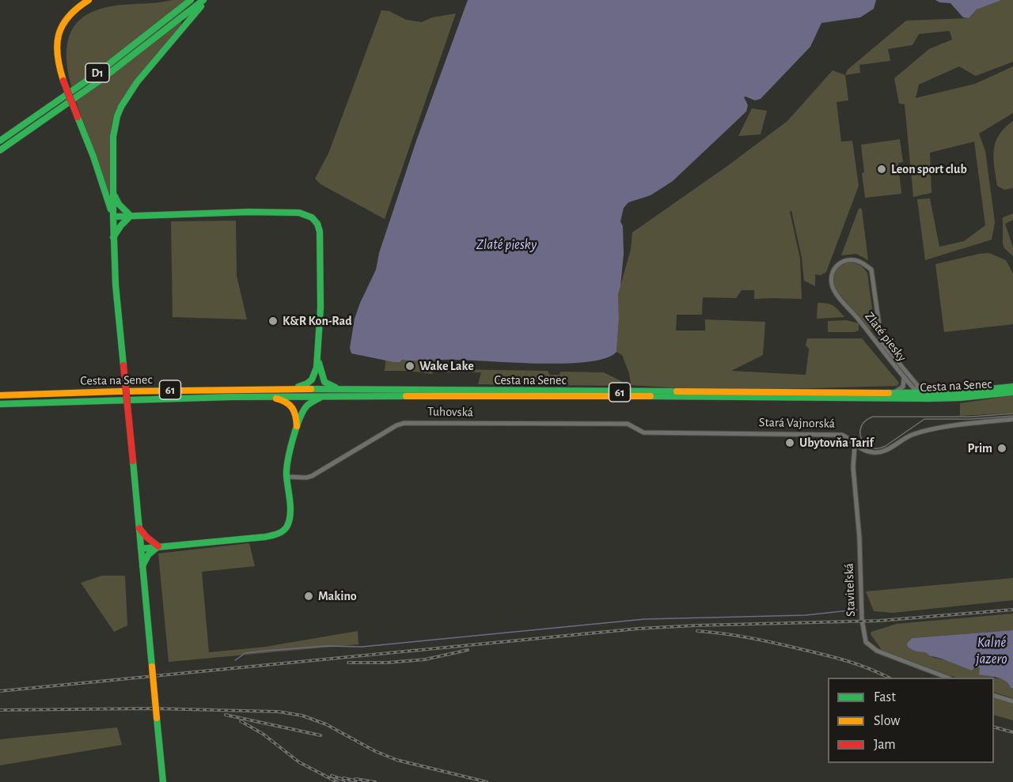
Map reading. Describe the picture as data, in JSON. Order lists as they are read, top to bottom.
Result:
{
  "streets": {
    "main road": ["D1", "Cesta na Senec", "61"],
    "street": [
      "Zlaté piesky",
      "Tuhovská",
      "Stará Vajnorská",
      "Staviteľská"
    ]
  },
  "crossings": [
    ["Zlaté piesky", "Cesta na Senec"],
    ["Cesta na Senec", "61"],
    ["61", "Tuhovská"],
    ["Tuhovská", "Stará Vajnorská"],
    ["Stará Vajnorská", "Staviteľská"]
  ],
  "water": ["Zlaté piesky", "Kalné jazero"],
  "places": [
    "Leon sport club",
    "K&R Kon-Rad",
    "Wake Lake",
    "Ubytovňa Tarif",
    "Prim",
    "Makino"
  ],
  "legend": ["Fast", "Slow", "Jam"]
}
